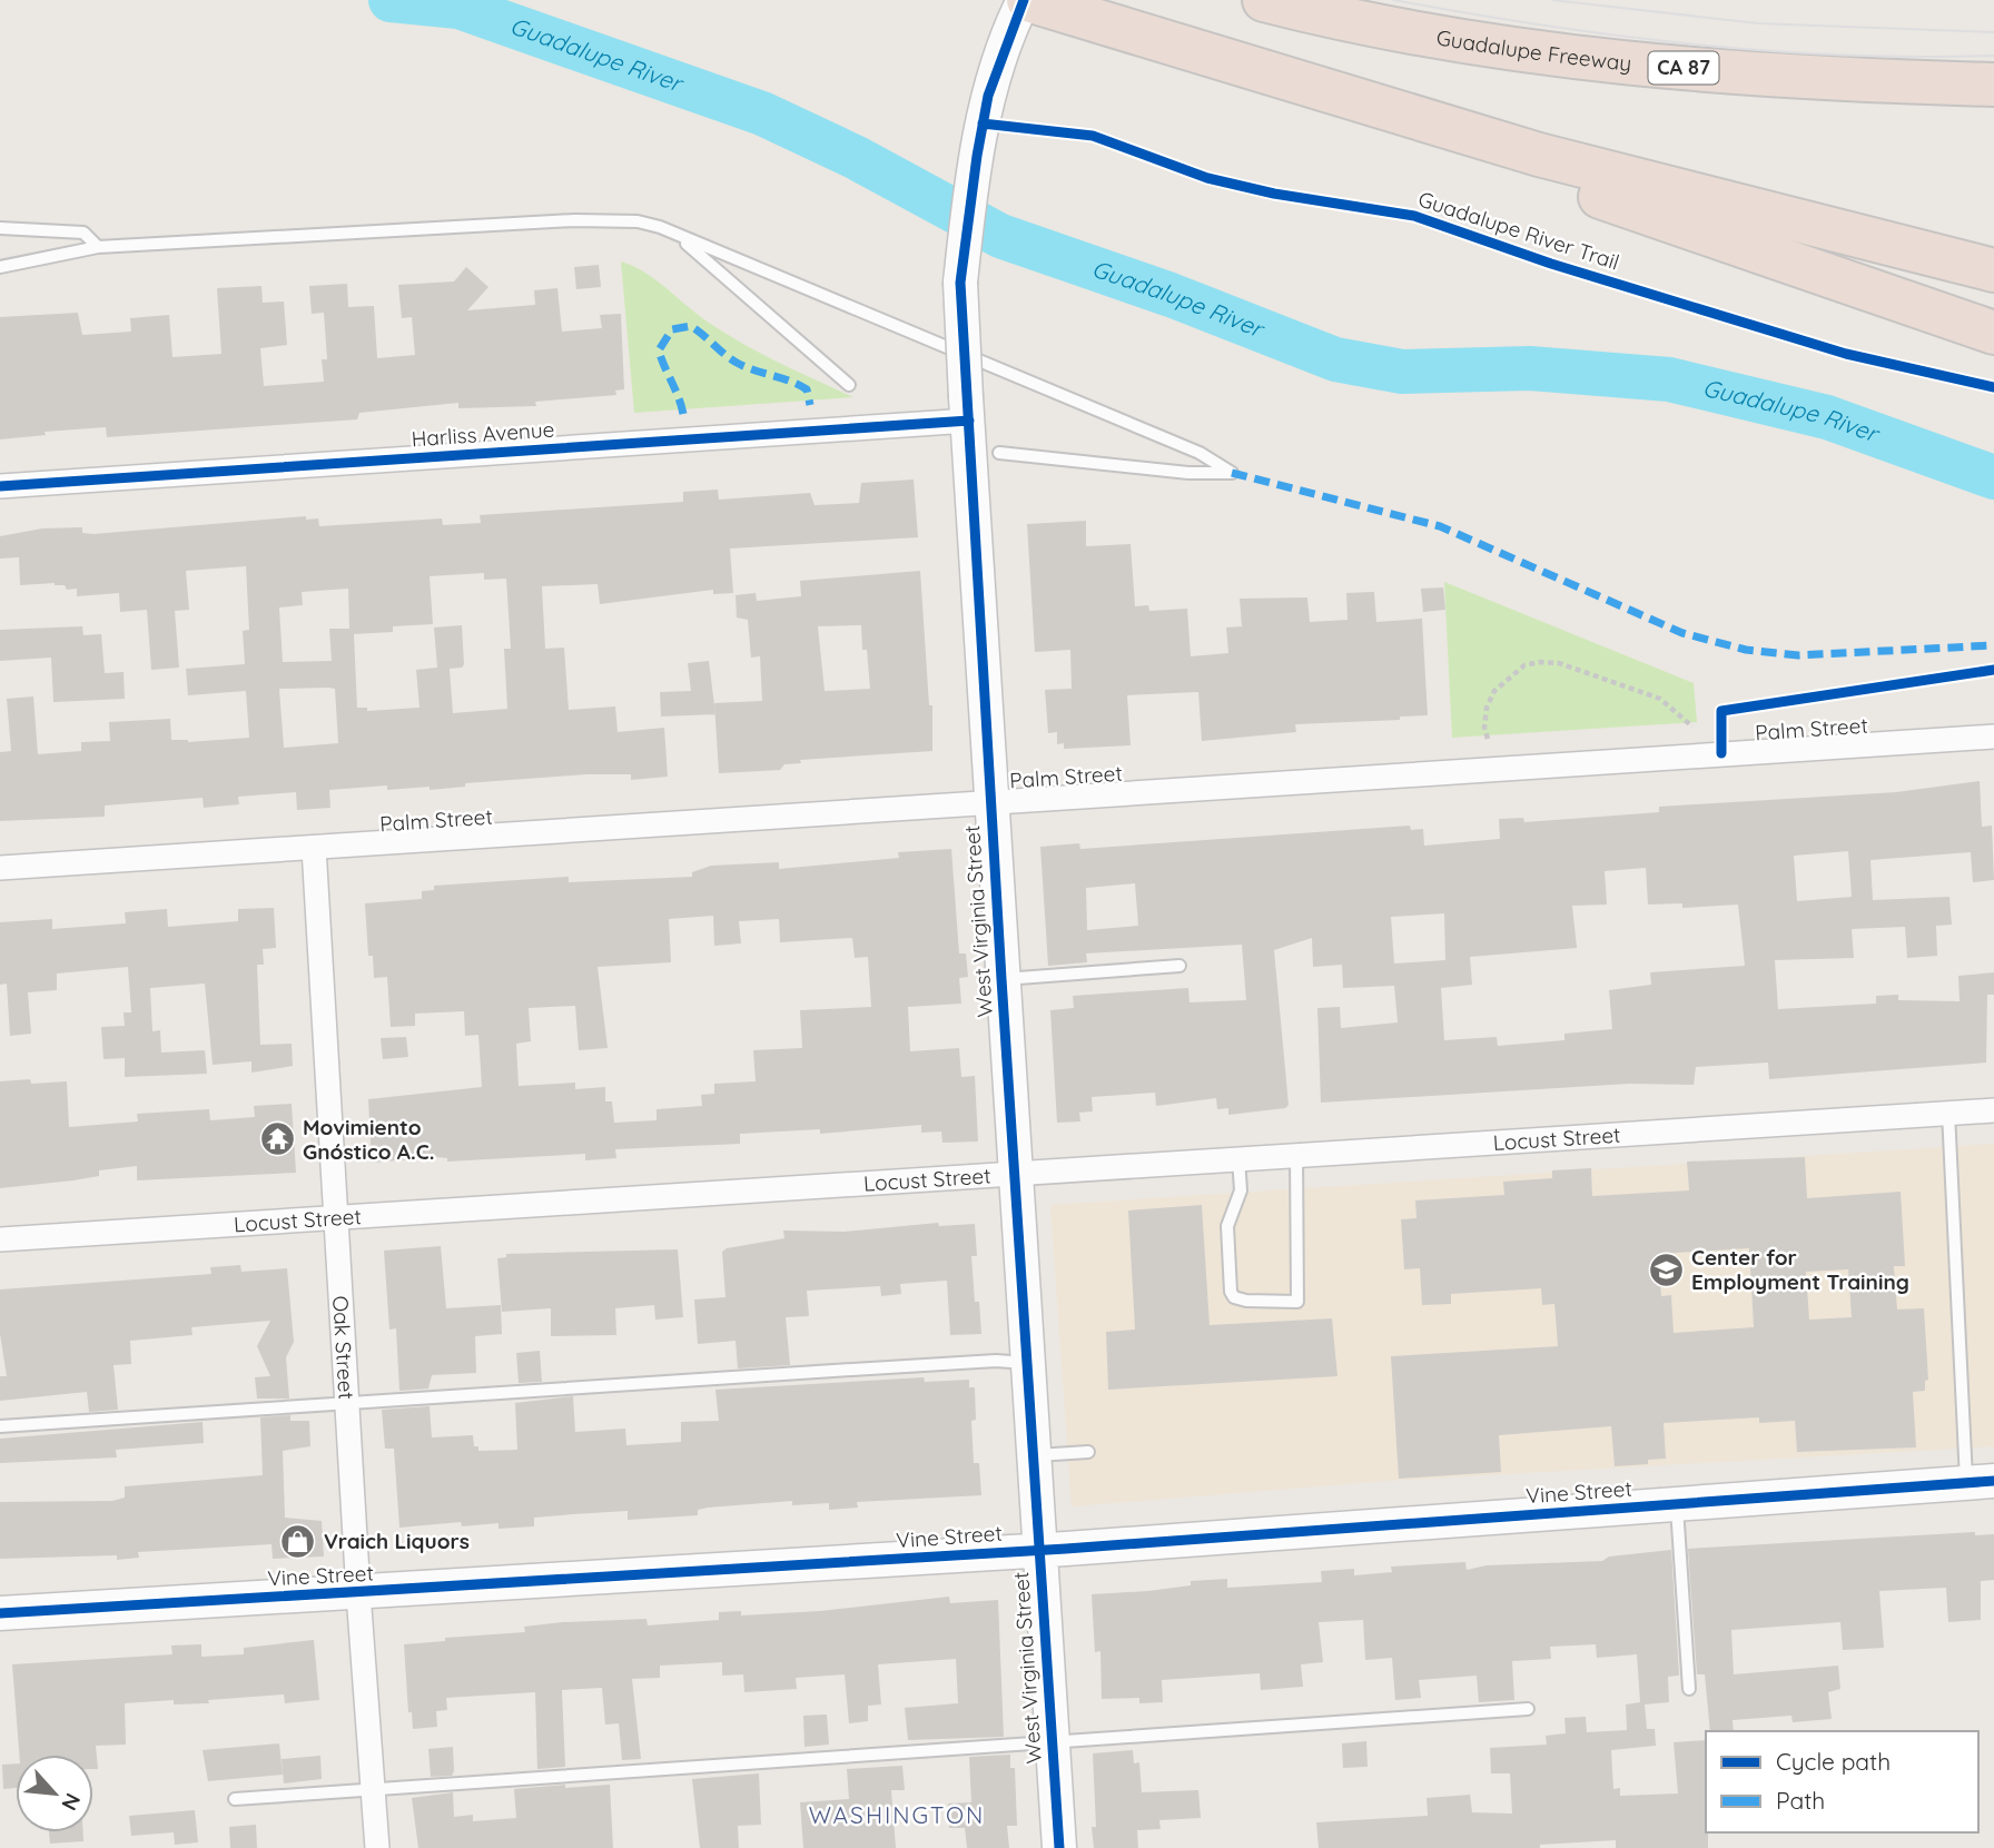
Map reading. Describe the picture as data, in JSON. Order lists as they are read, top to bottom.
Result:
{
  "streets": {
    "highway": ["Guadalupe Freeway", "CA 87"],
    "main road": ["West Virginia Street", "Vine Street"],
    "street": [
      "Harliss Avenue",
      "Palm Street",
      "Locust Street",
      "Oak Street"
    ],
    "cycle path": ["Guadalupe River Trail"]
  },
  "crossings": [
    ["Harliss Avenue", "West Virginia Street"],
    ["Palm Street", "West Virginia Street"],
    ["Palm Street", "Oak Street"],
    ["West Virginia Street", "Locust Street"],
    ["West Virginia Street", "Vine Street"],
    ["Locust Street", "Oak Street"],
    ["Oak Street", "Vine Street"]
  ],
  "districts": ["WASHINGTON"],
  "water": ["Guadalupe River"],
  "places": {
    "temple": ["Movimiento Gnóstico A.C."],
    "school or university": ["Center for Employment Training"],
    "shop": ["Vraich Liquors"]
  },
  "legend": ["Cycle path", "Path"],
  "north": "bottom right"
}
